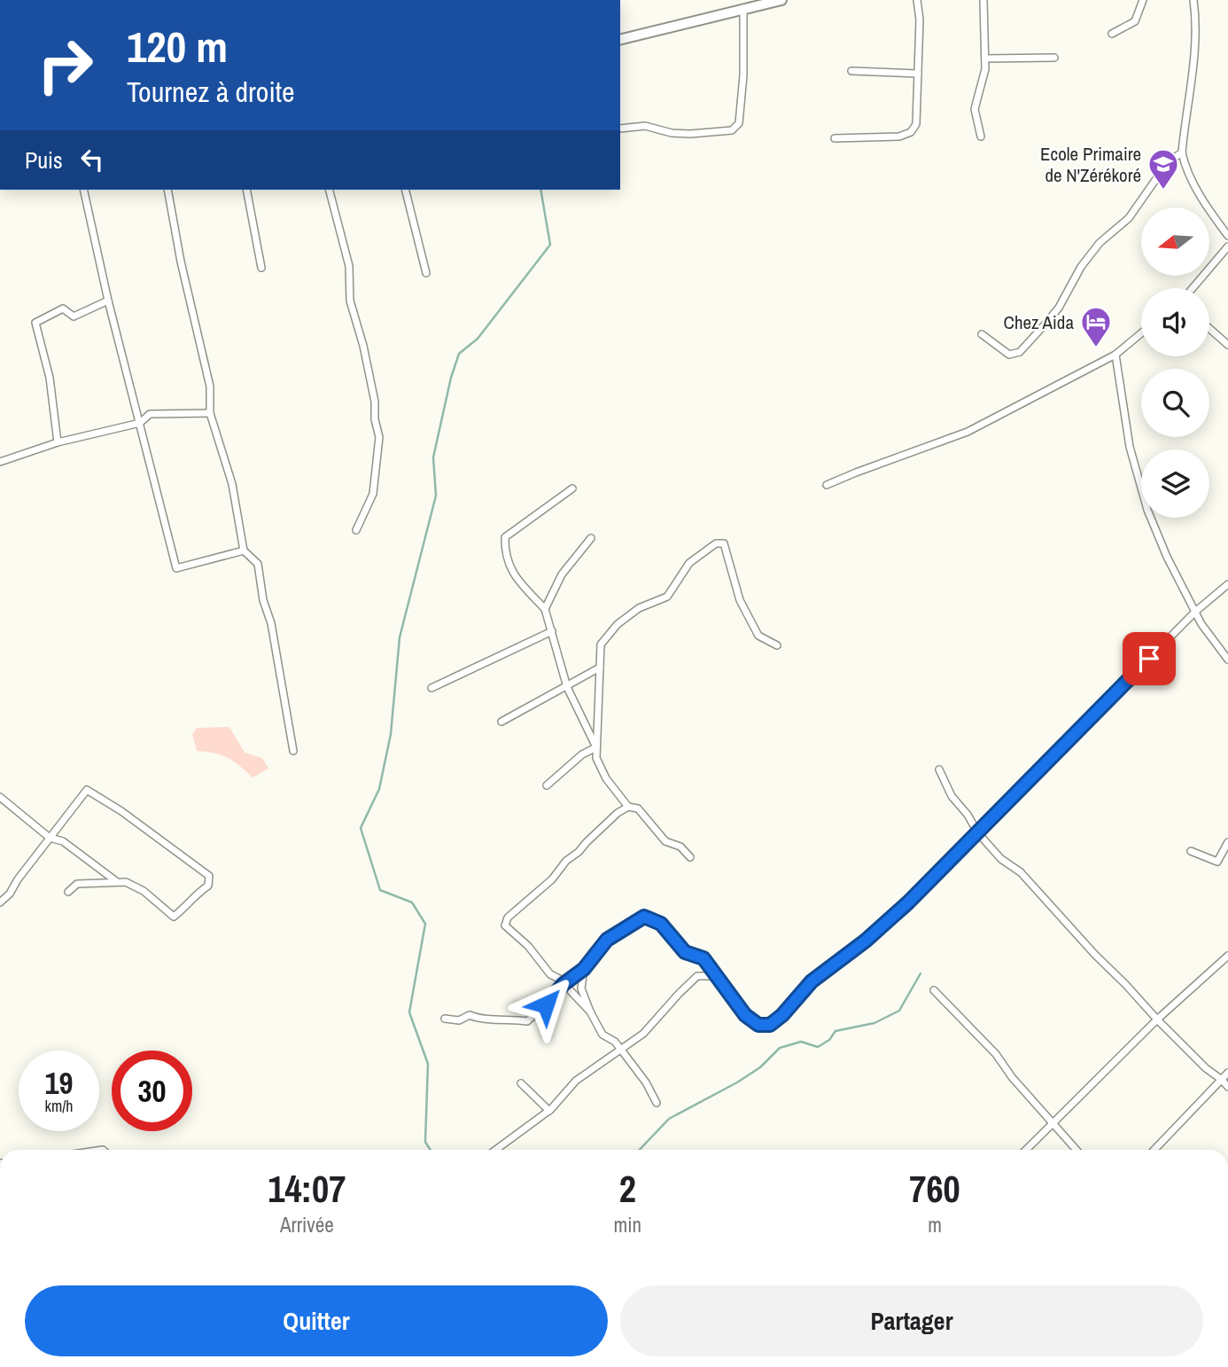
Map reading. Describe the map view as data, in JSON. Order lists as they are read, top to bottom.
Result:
{
  "places": {
    "school or university": ["Ecole Primaire de N'Zérékoré"],
    "hotel": ["Chez Aida"]
  },
  "north": "left",
  "page": {
    "turn": ["120 m", "Tournez à droite"],
    "then": "Puis",
    "speed": "19 km/h",
    "limit": "30",
    "eta": [
      "14:07",
      "Arrivée",
      "2",
      "min",
      "760",
      "m"
    ],
    "buttons": ["Quitter", "Partager"]
  }
}
